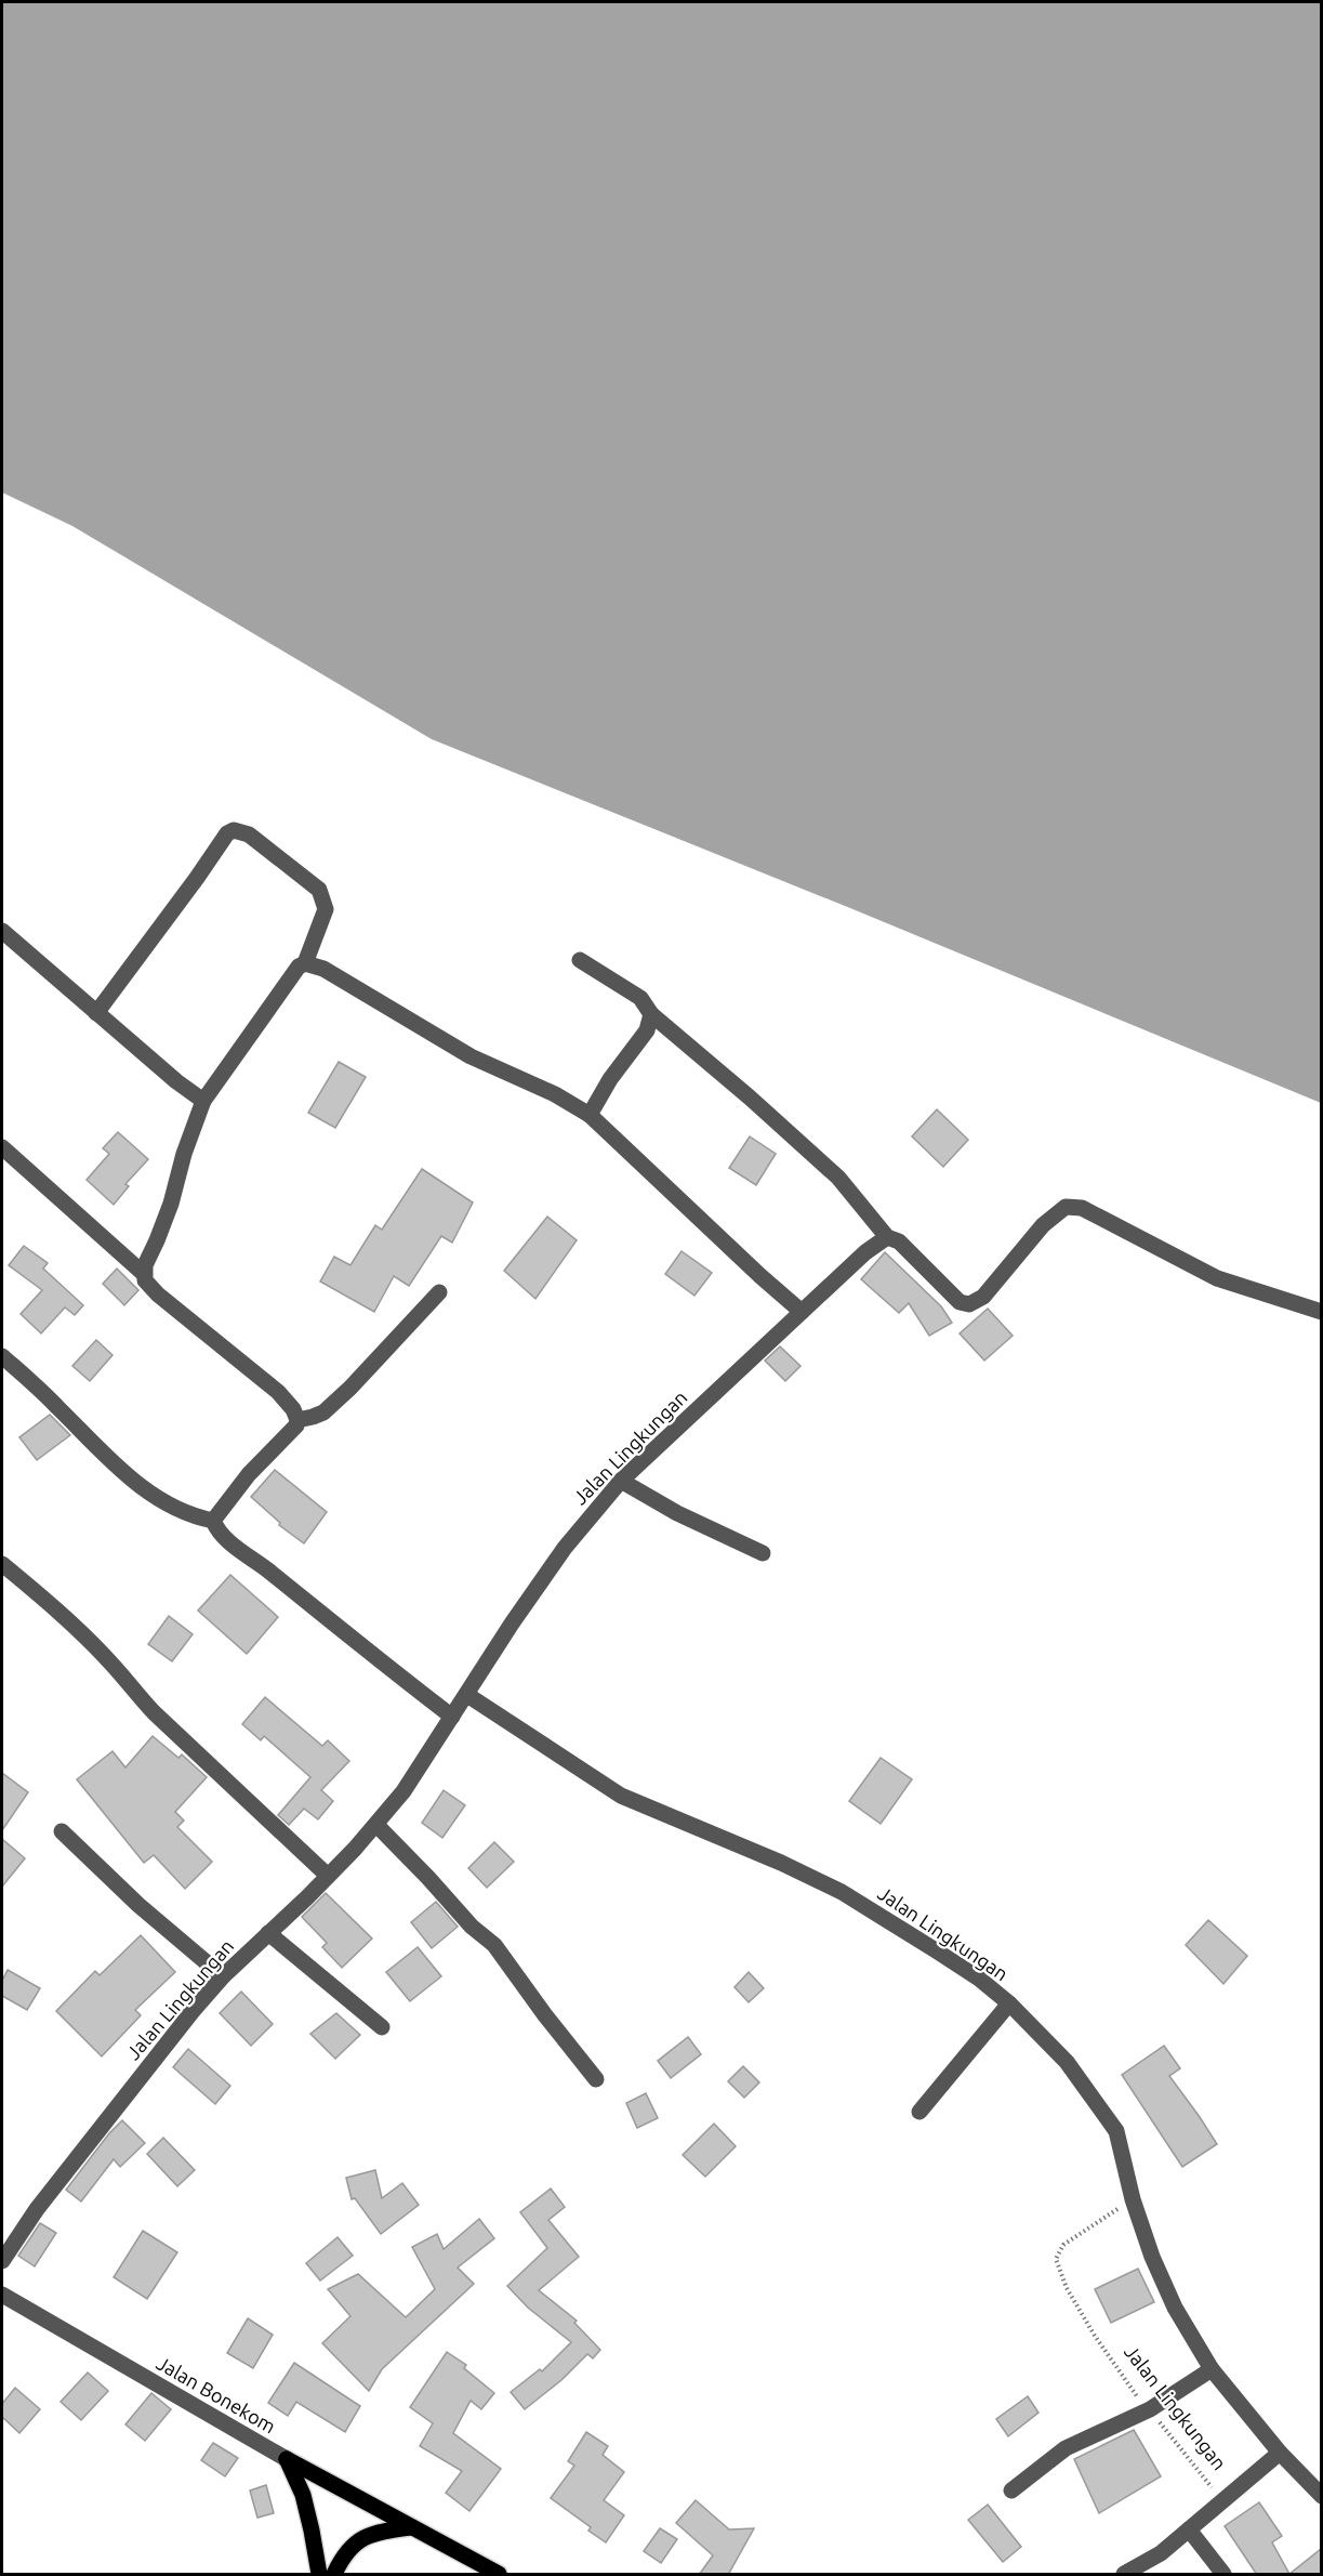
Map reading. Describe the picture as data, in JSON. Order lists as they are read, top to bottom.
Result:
{
  "streets": {
    "main road": ["Jalan Bonekom"],
    "street": ["Jalan Lingkungan"]
  }
}
